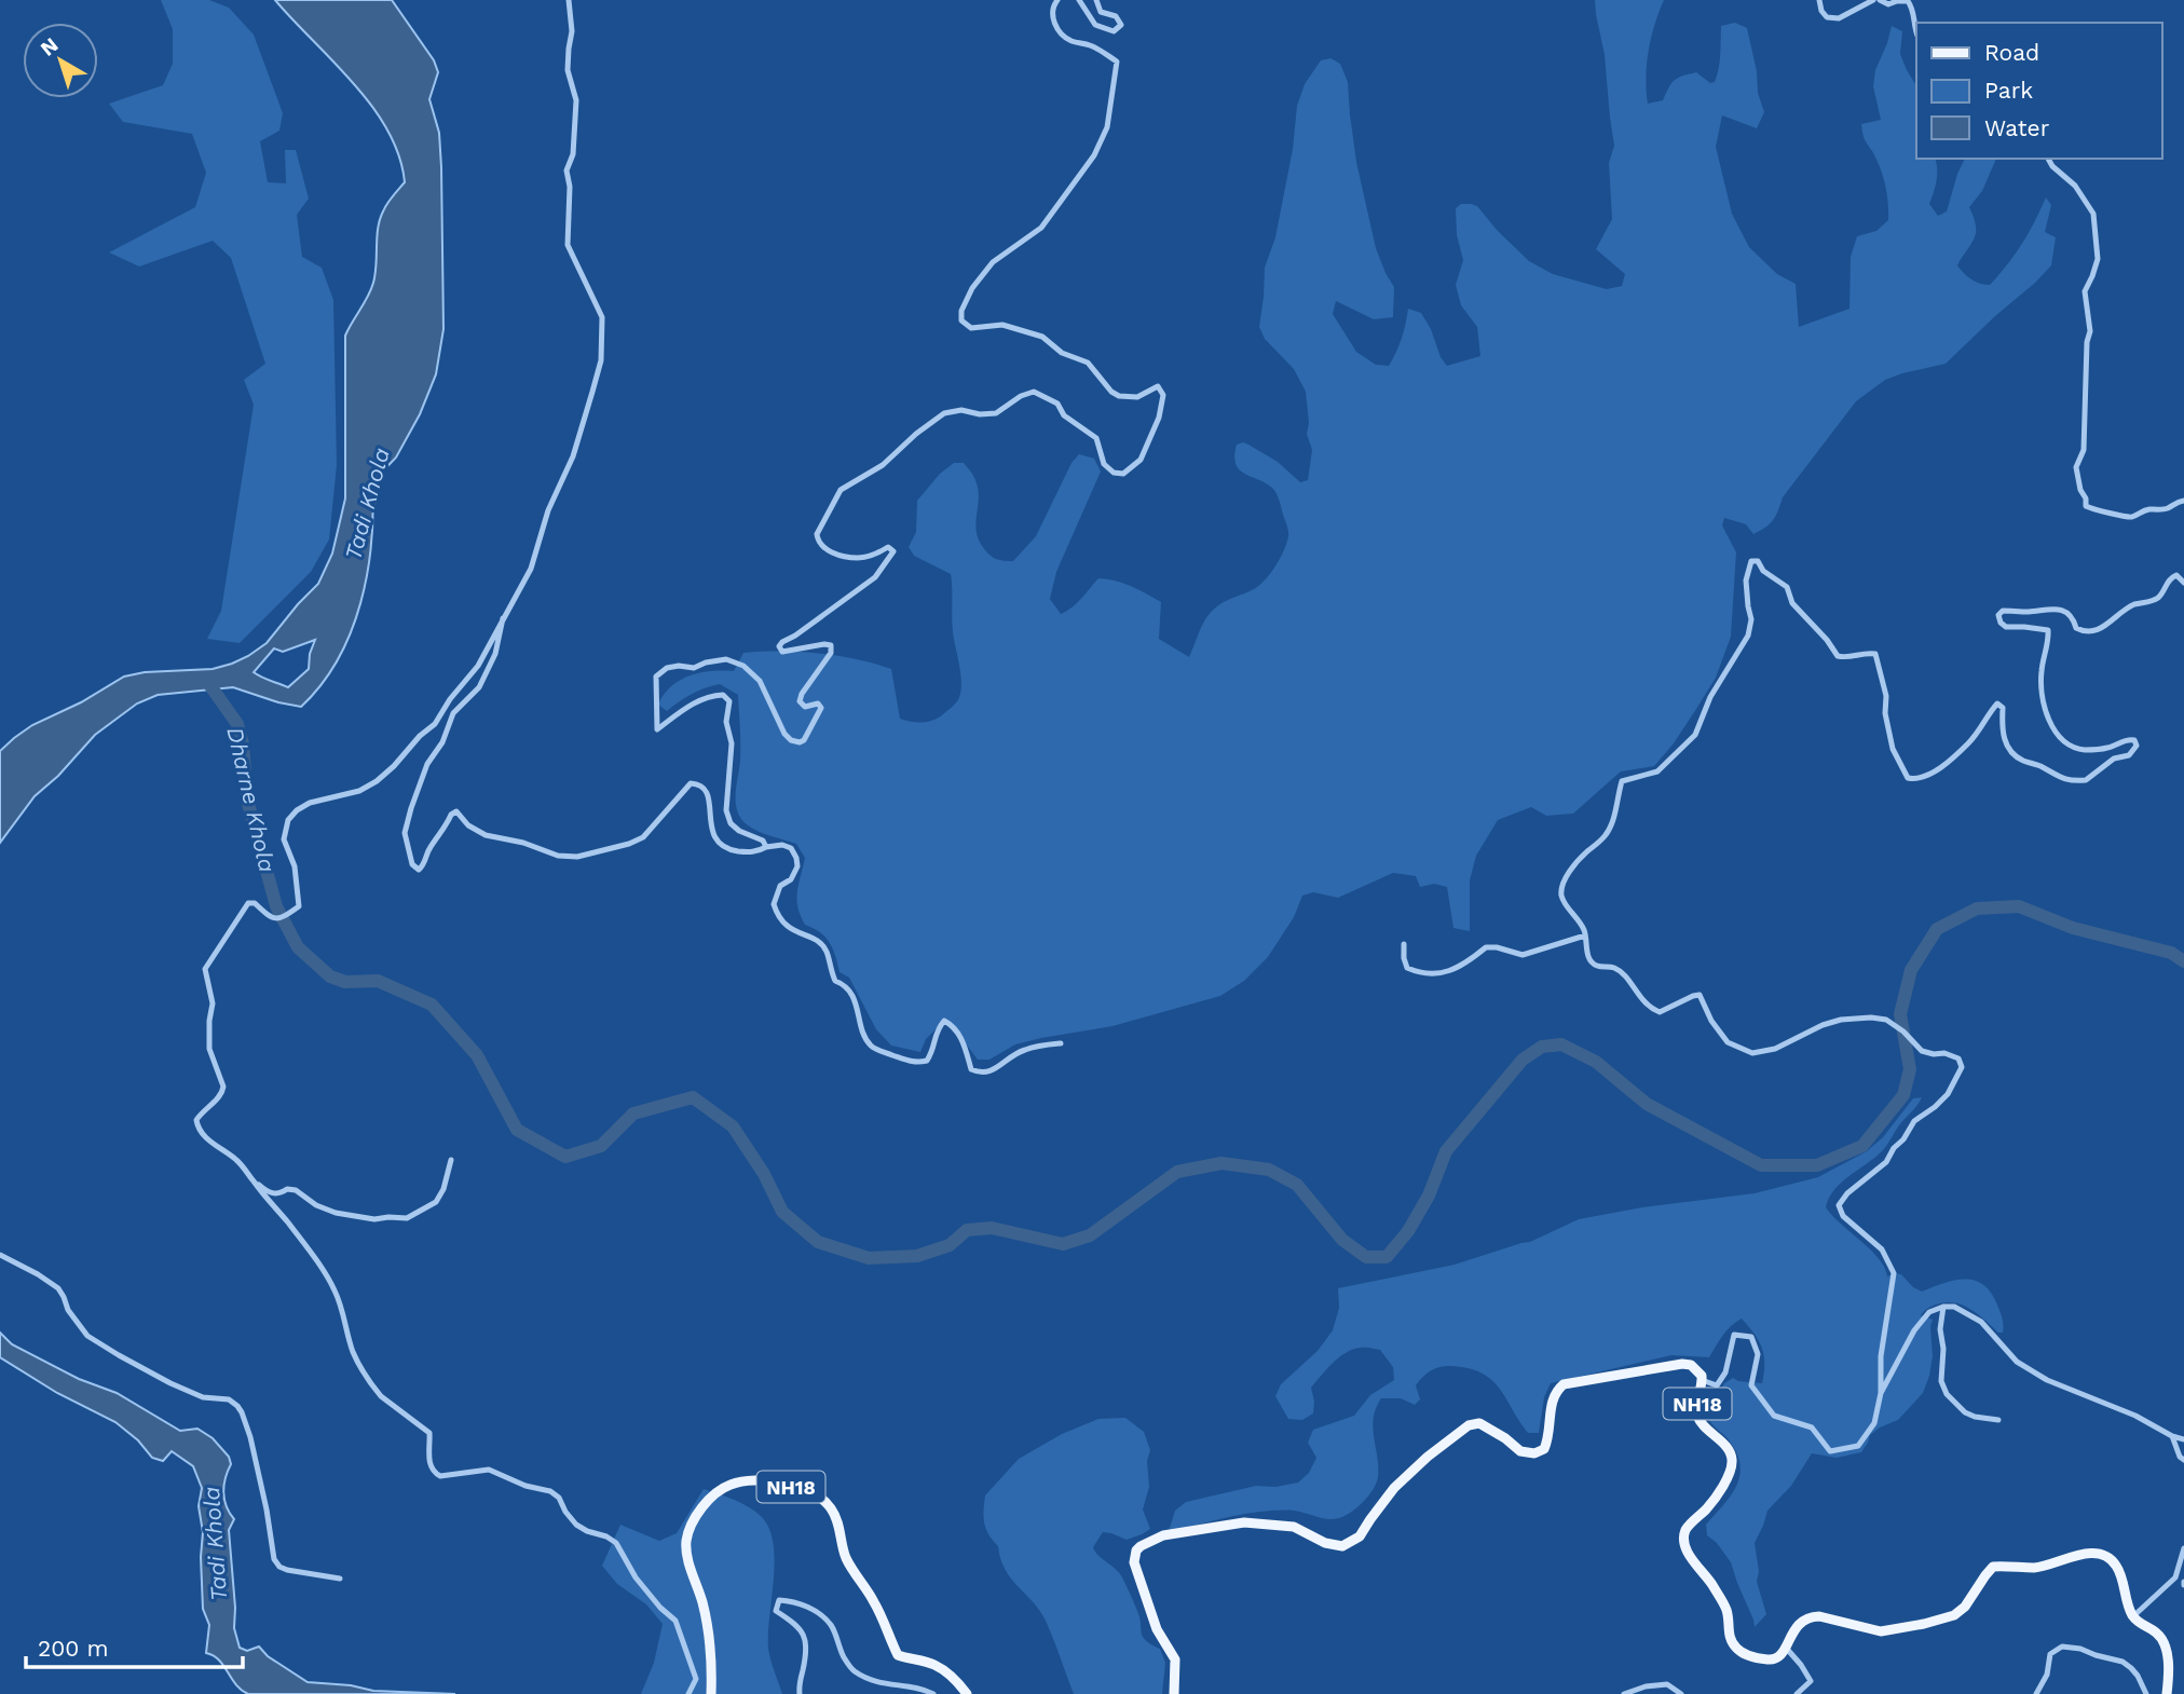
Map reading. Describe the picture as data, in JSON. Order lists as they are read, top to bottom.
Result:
{
  "streets": {
    "main road": ["NH18"]
  },
  "water": ["Tadi Khola", "Dharne Khola"],
  "legend": ["Road", "Park", "Water"],
  "scale_bar": "200 m",
  "north": "top left"
}
